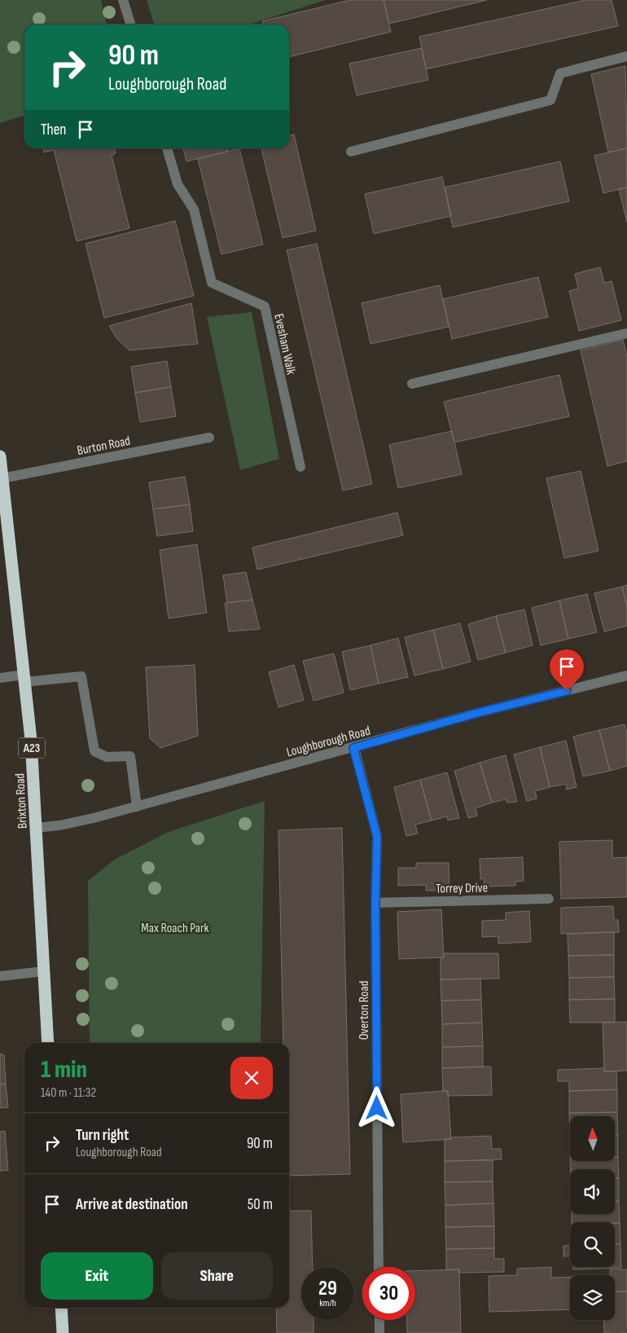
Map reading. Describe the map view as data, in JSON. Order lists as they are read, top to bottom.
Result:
{
  "streets": {
    "highway": ["A23", "Brixton Road"],
    "street": [
      "Evesham Walk",
      "Burton Road",
      "Loughborough Road",
      "Torrey Drive",
      "Overton Road"
    ]
  },
  "crossings": [
    ["Burton Road", "Brixton Road"],
    ["Loughborough Road", "Brixton Road"],
    ["Loughborough Road", "Overton Road"],
    ["Torrey Drive", "Overton Road"]
  ],
  "parks": ["Max Roach Park"],
  "north": "top",
  "page": {
    "turn": ["90 m", "Loughborough Road"],
    "then": "Then",
    "heading": ["1 min", "140 m · 11:32"],
    "list": [
      {
        "name": "Turn right",
        "note": "Loughborough Road",
        "value": "90 m"
      },
      {
        "name": "Arrive at destination",
        "value": "50 m"
      }
    ],
    "buttons": ["Exit", "Share"],
    "speed": "29 km/h",
    "limit": "30"
  }
}
